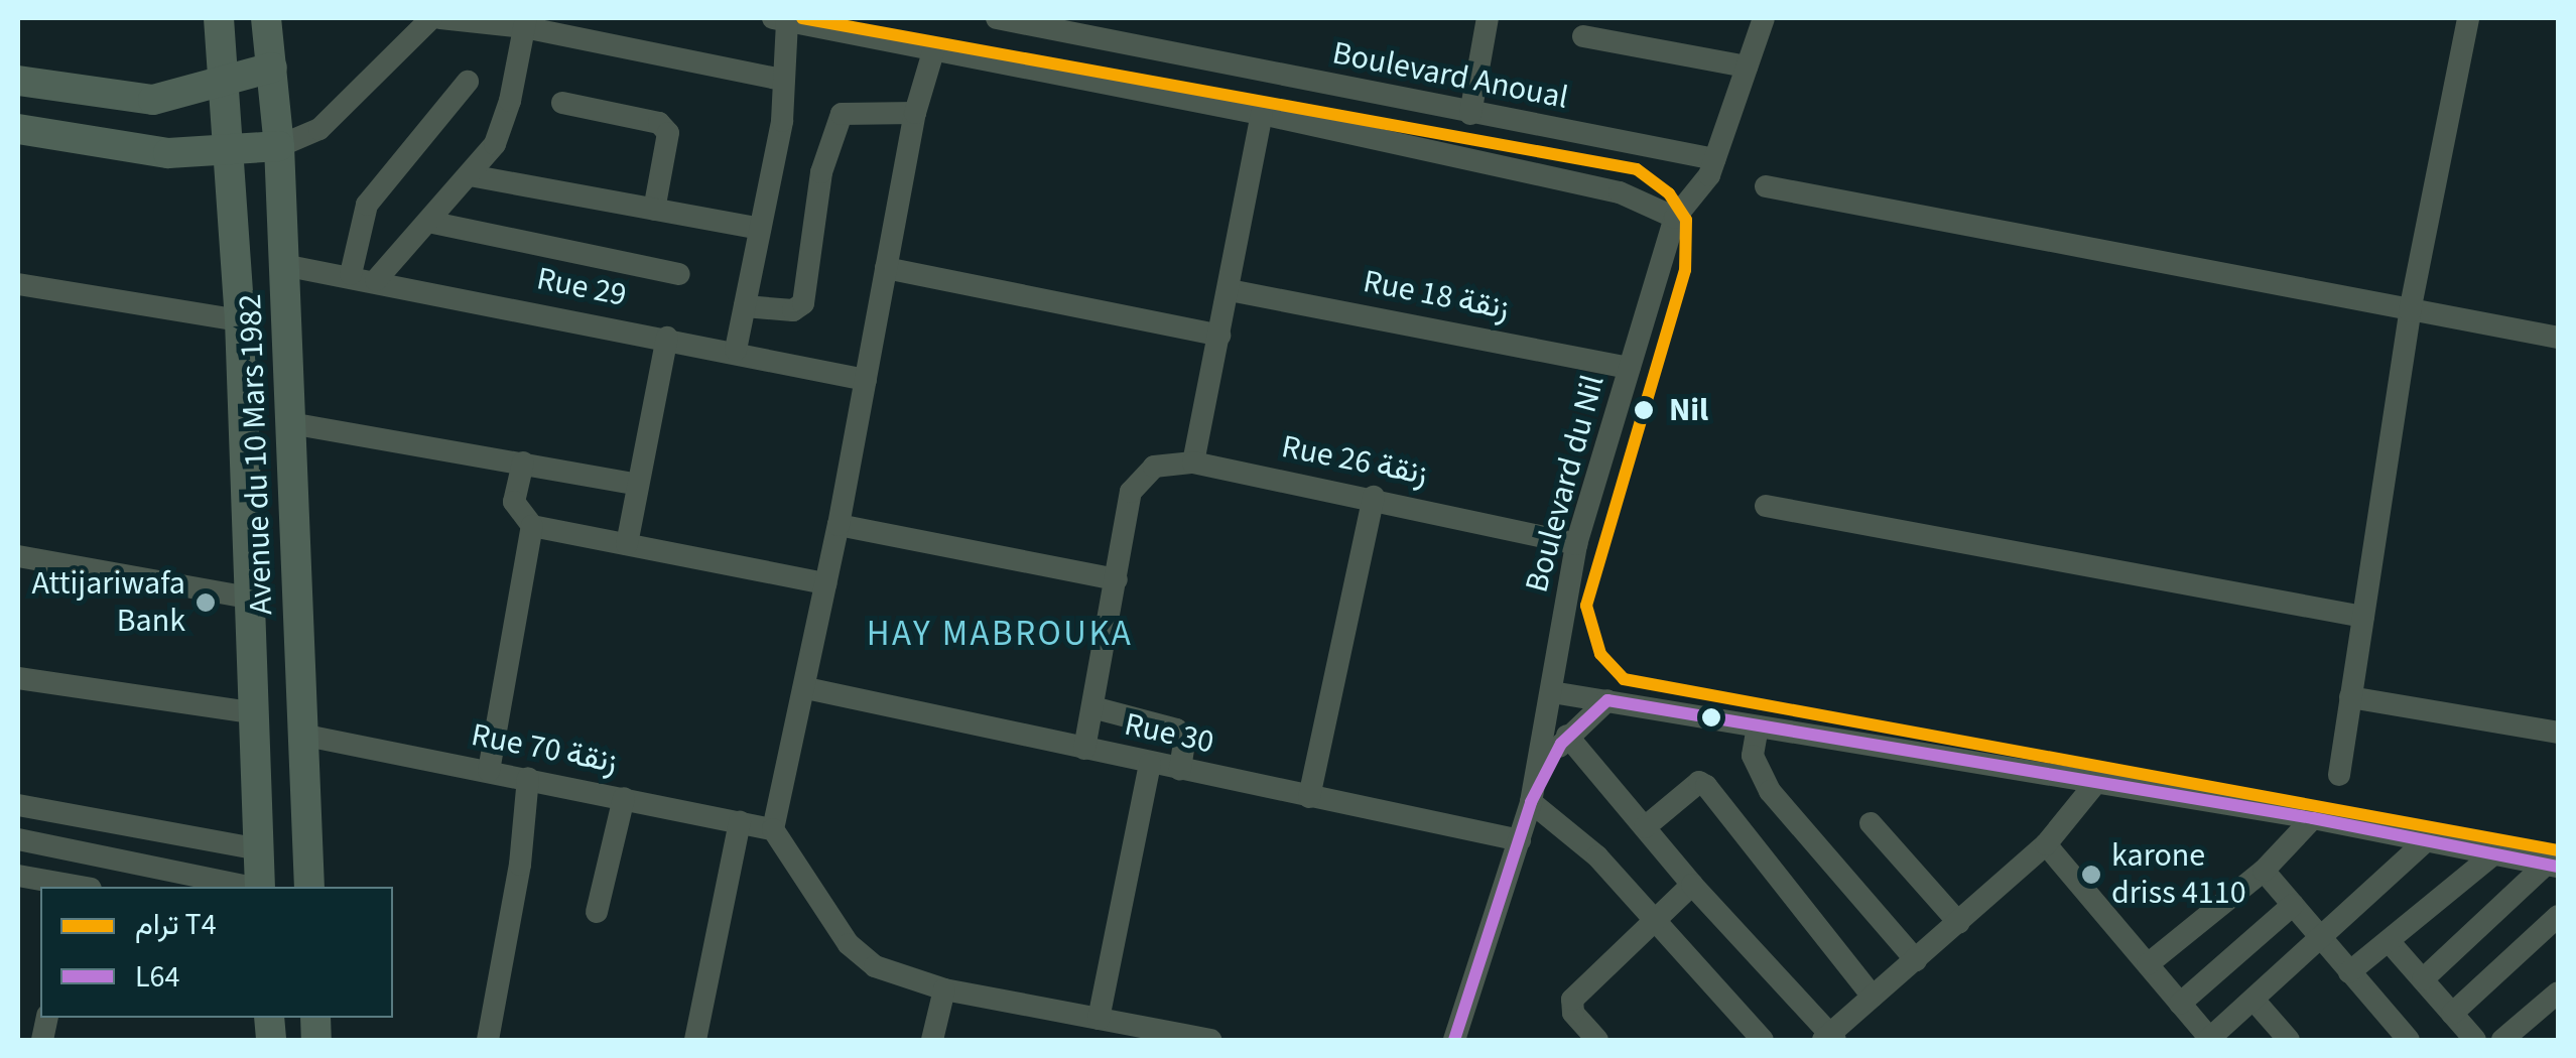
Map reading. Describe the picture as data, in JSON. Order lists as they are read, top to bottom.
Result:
{
  "streets": {
    "main road": ["Avenue du 10 Mars 1982"],
    "street": [
      "Boulevard Anoual",
      "Rue 29",
      "Rue 18 زنقة",
      "Rue 26 زنقة",
      "Boulevard du Nil",
      "Rue 30",
      "Rue 70 زنقة"
    ]
  },
  "crossings": [
    ["Boulevard Anoual", "Boulevard du Nil"],
    ["Rue 29", "Avenue du 10 Mars 1982"],
    ["Rue 18 زنقة", "Boulevard du Nil"],
    ["Avenue du 10 Mars 1982", "Rue 70 زنقة"],
    ["Rue 26 زنقة", "Boulevard du Nil"],
    ["Boulevard du Nil", "Rue 30"]
  ],
  "districts": ["HAY MABROUKA"],
  "places": ["Nil", "Attijariwafa Bank", "karone driss 4110"],
  "lines": ["tram line T4", "transit line L64"],
  "legend": ["ترام T4", "L64"]
}
